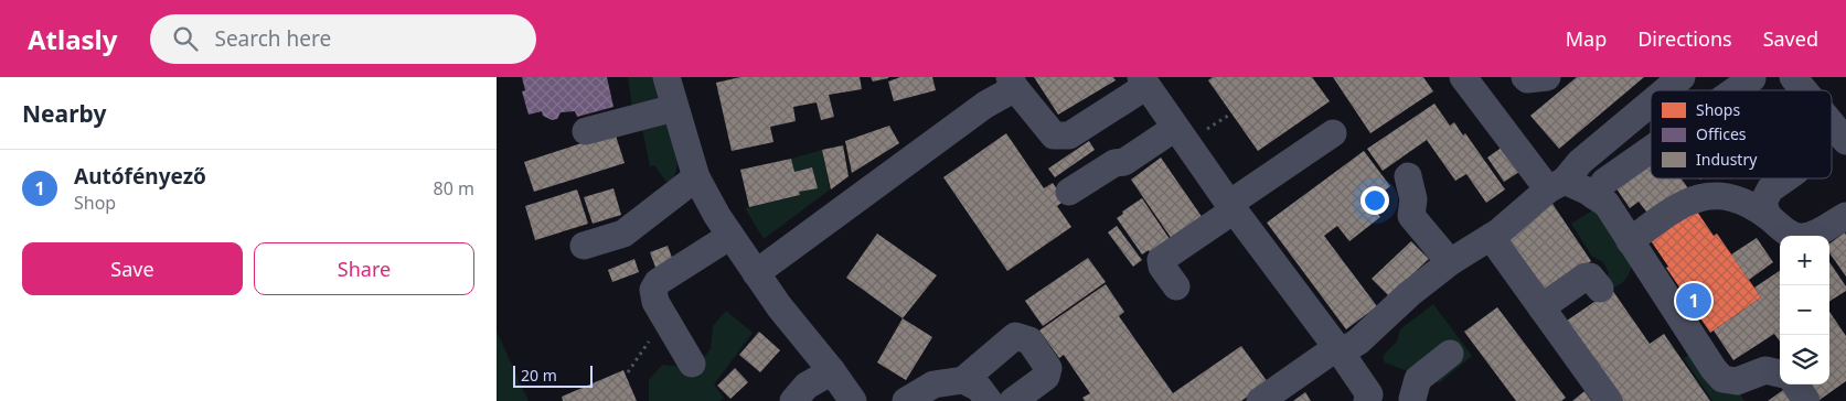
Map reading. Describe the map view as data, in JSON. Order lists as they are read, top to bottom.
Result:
{
  "legend": ["Shops", "Offices", "Industry"],
  "scale_bar": "20 m",
  "page": {
    "header": "Atlasly",
    "search": "Search here",
    "nav": ["Map", "Directions", "Saved"],
    "heading": "Nearby",
    "list": [
      {
        "mark": "1",
        "name": "Autófényező",
        "note": "Shop",
        "value": "80 m"
      }
    ],
    "buttons": ["Save", "Share"],
    "map_buttons": ["+", "−"],
    "pins": "1",
    "scale": "20 m"
  }
}
